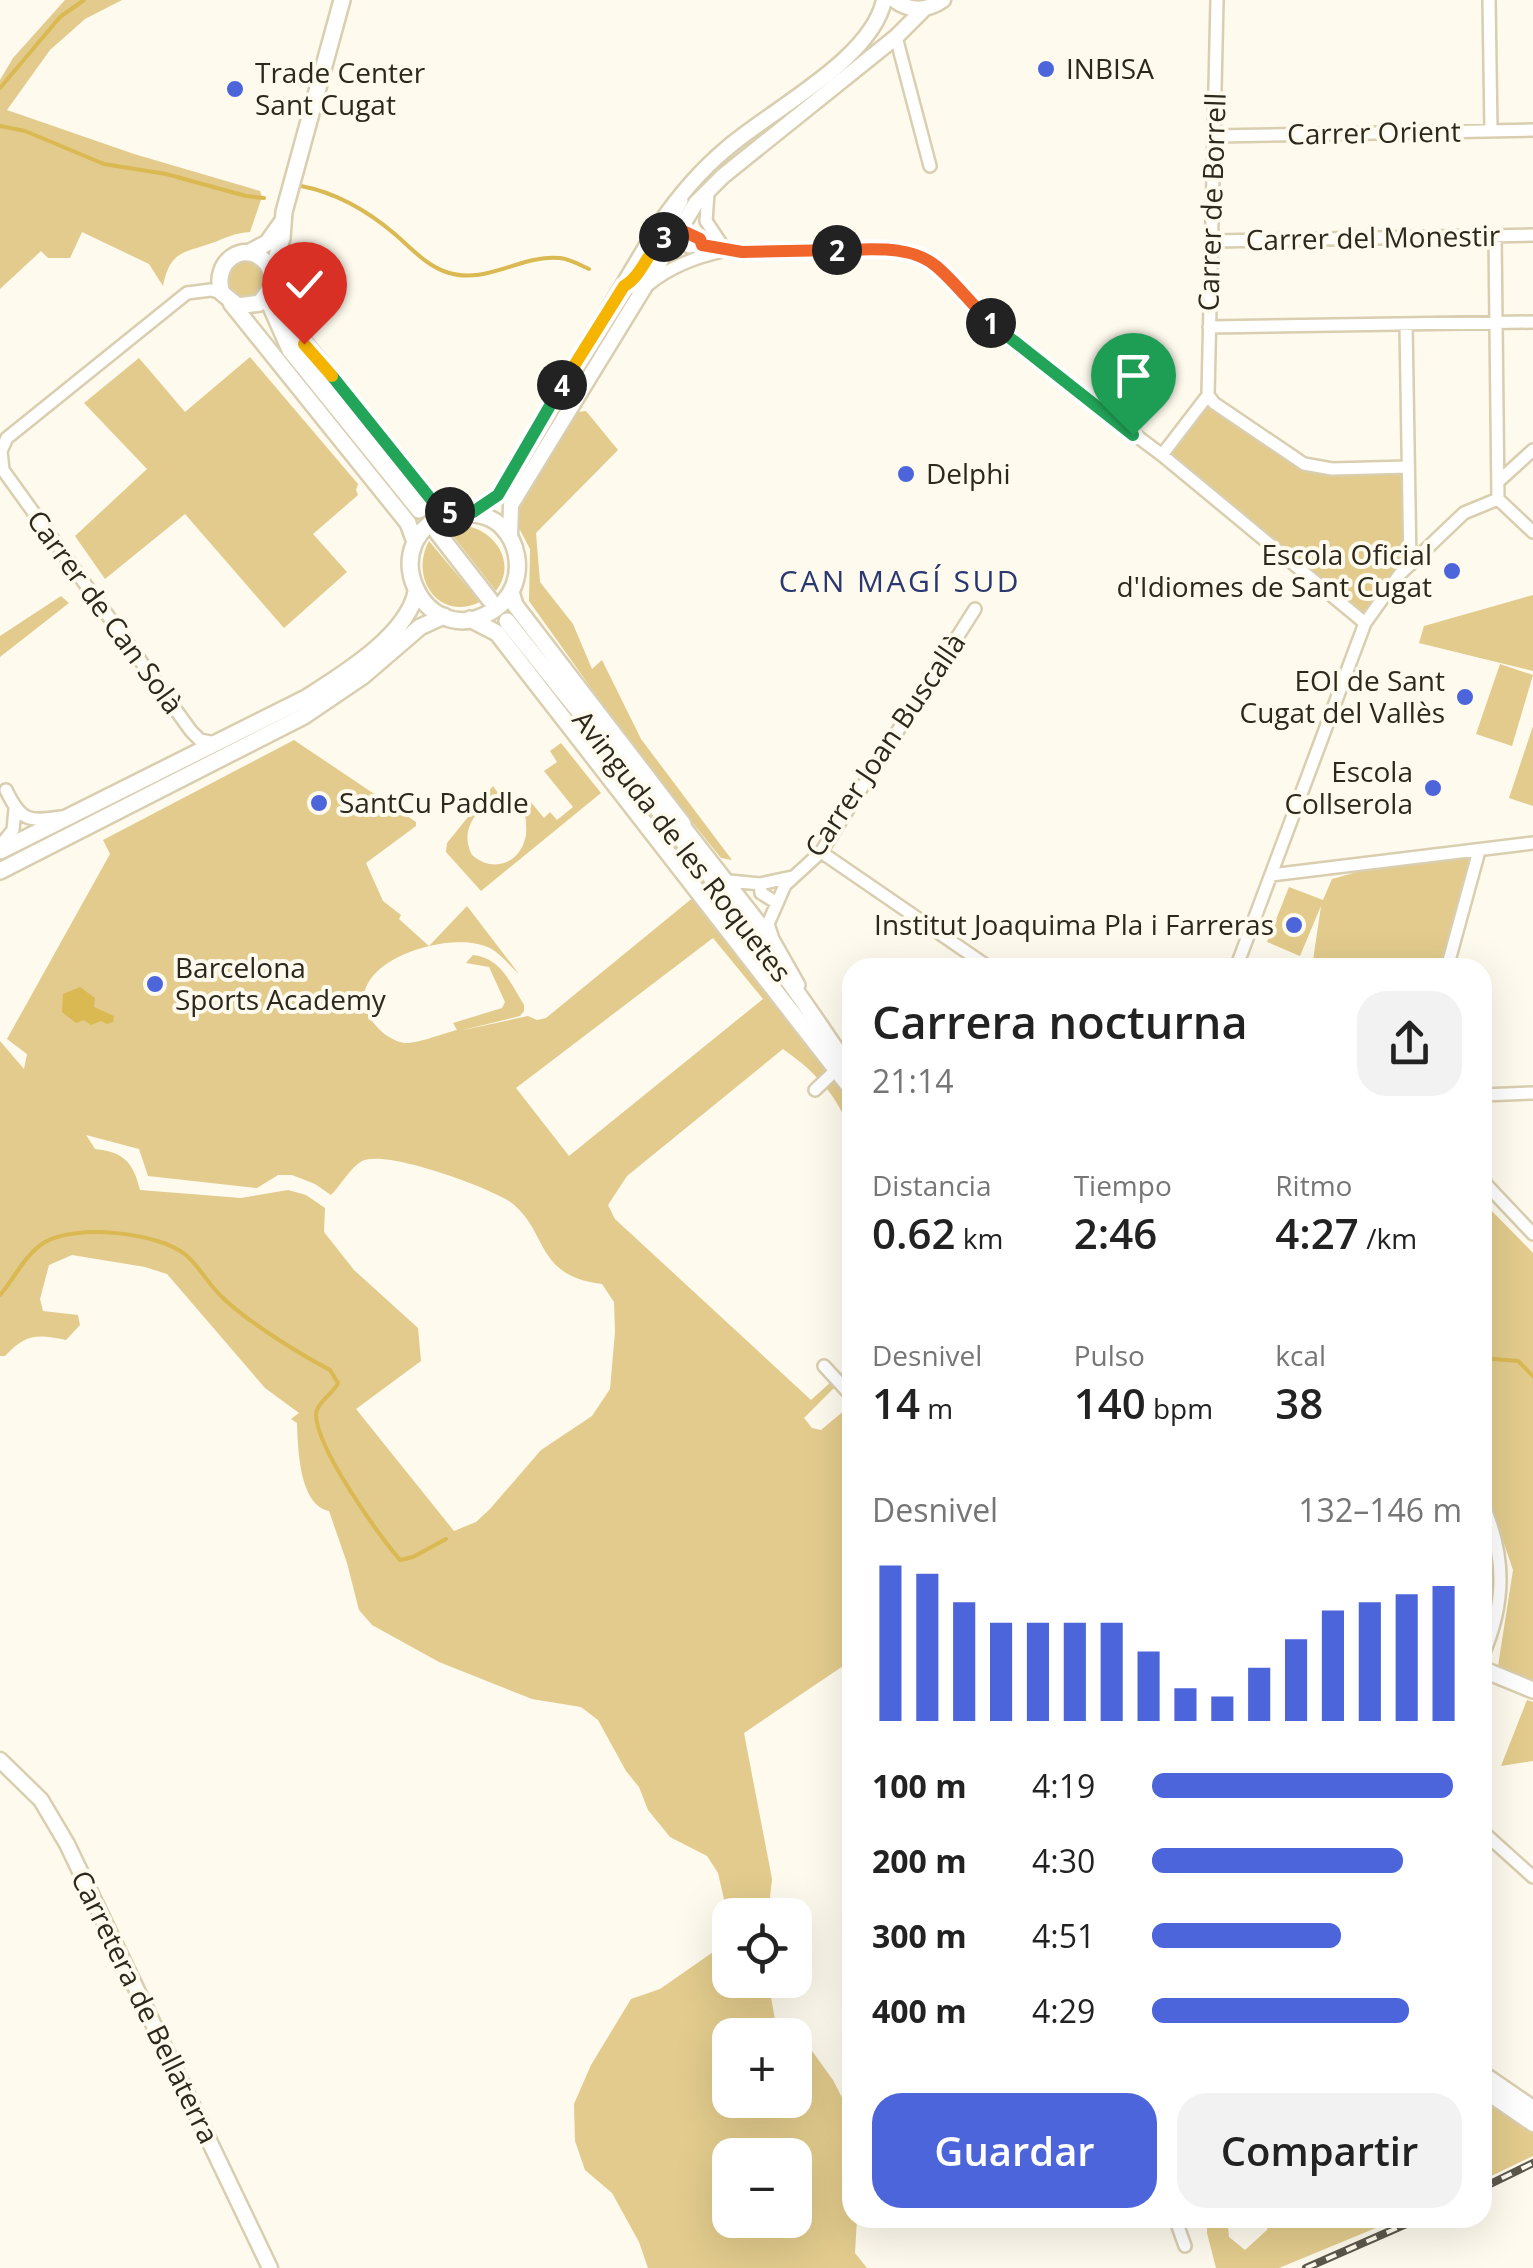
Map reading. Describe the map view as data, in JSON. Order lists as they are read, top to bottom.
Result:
{
  "streets": {
    "main road": ["Avinguda de les Roquetes"],
    "street": [
      "Carrer Orient",
      "Carrer de Borrell",
      "Carrer del Monestir",
      "Carrer de Can Solà",
      "Carrer Joan Buscallà",
      "Carretera de Bellaterra"
    ]
  },
  "crossings": [
    ["Carrer Orient", "Carrer de Borrell"],
    ["Carrer de Borrell", "Carrer del Monestir"]
  ],
  "districts": ["CAN MAGÍ SUD"],
  "places": [
    "INBISA",
    "Trade Center Sant Cugat",
    "Delphi",
    "Escola Oficial d'Idiomes de Sant Cugat",
    "EOI de Sant Cugat del Vallès",
    "Escola Collserola",
    "SantCu Paddle",
    "Institut Joaquima Pla i Farreras",
    "Barcelona Sports Academy"
  ],
  "page": {
    "pins": [
      "3",
      "2",
      "1",
      "4",
      "5"
    ],
    "heading": ["Carrera nocturna", "21:14"],
    "stats": [
      ["Distancia", "0.62 km"],
      ["Tiempo", "2:46"],
      ["Ritmo", "4:27 /km"],
      ["Desnivel", "14 m"],
      ["Pulso", "140 bpm"],
      ["kcal", "38"]
    ],
    "chart": ["Desnivel", "132–146 m"],
    "list": [
      {
        "name": "100 m",
        "note": "4:19"
      },
      {
        "name": "200 m",
        "note": "4:30"
      },
      {
        "name": "300 m",
        "note": "4:51"
      },
      {
        "name": "400 m",
        "note": "4:29"
      }
    ],
    "map_buttons": ["+", "−"],
    "buttons": ["Guardar", "Compartir"]
  }
}
